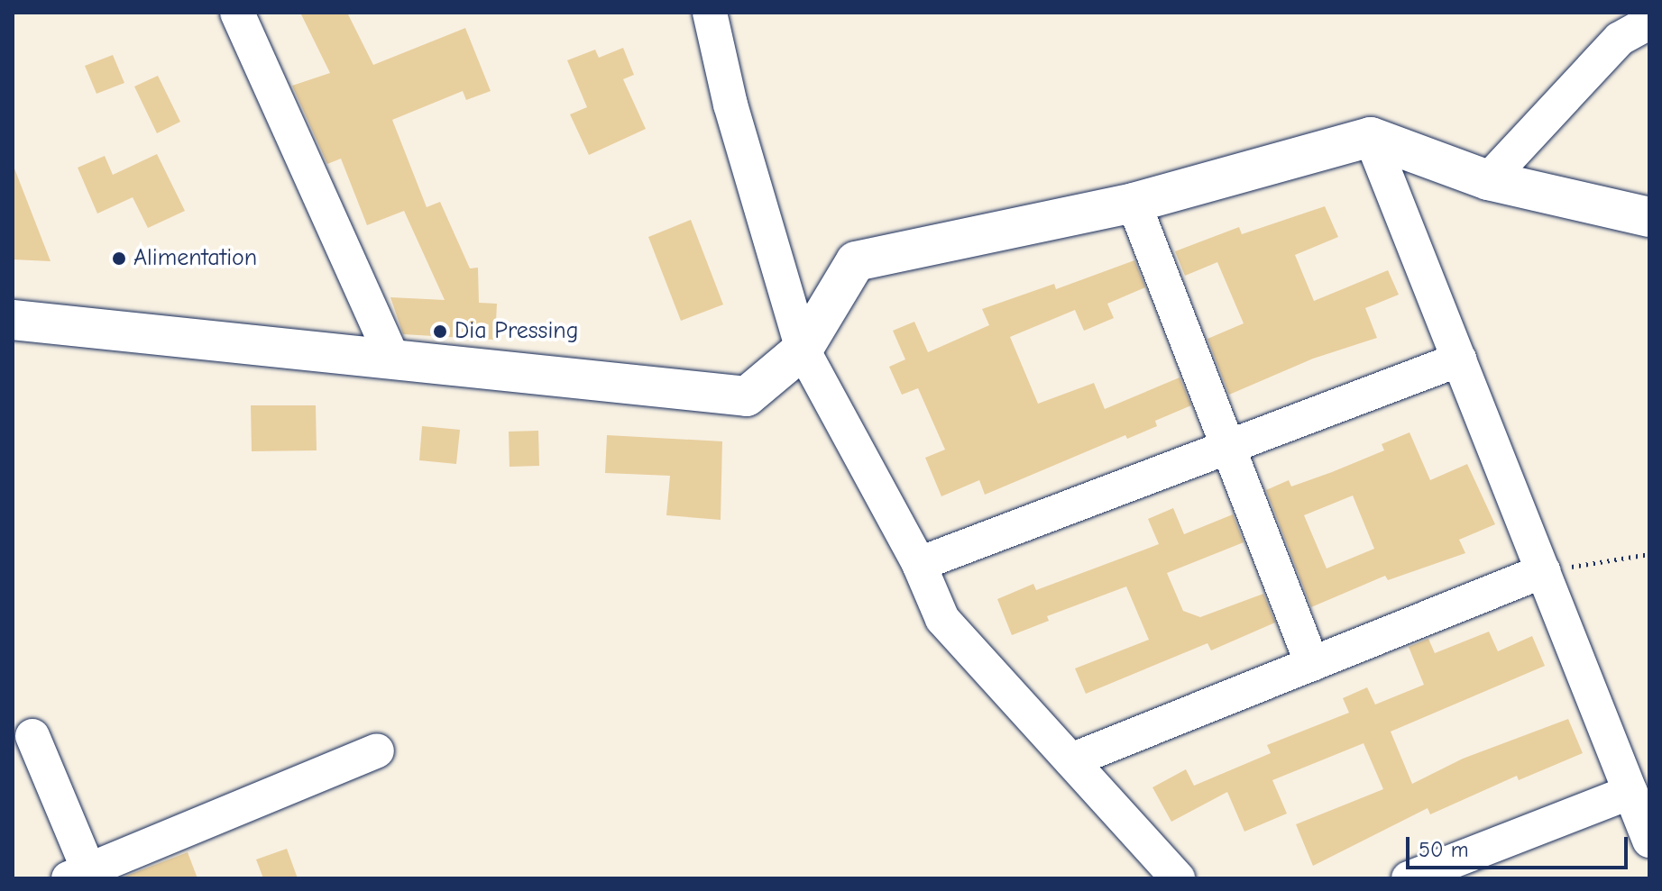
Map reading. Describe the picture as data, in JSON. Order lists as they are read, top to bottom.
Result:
{
  "places": ["Alimentation", "Dia Pressing"],
  "scale_bar": "50 m"
}
